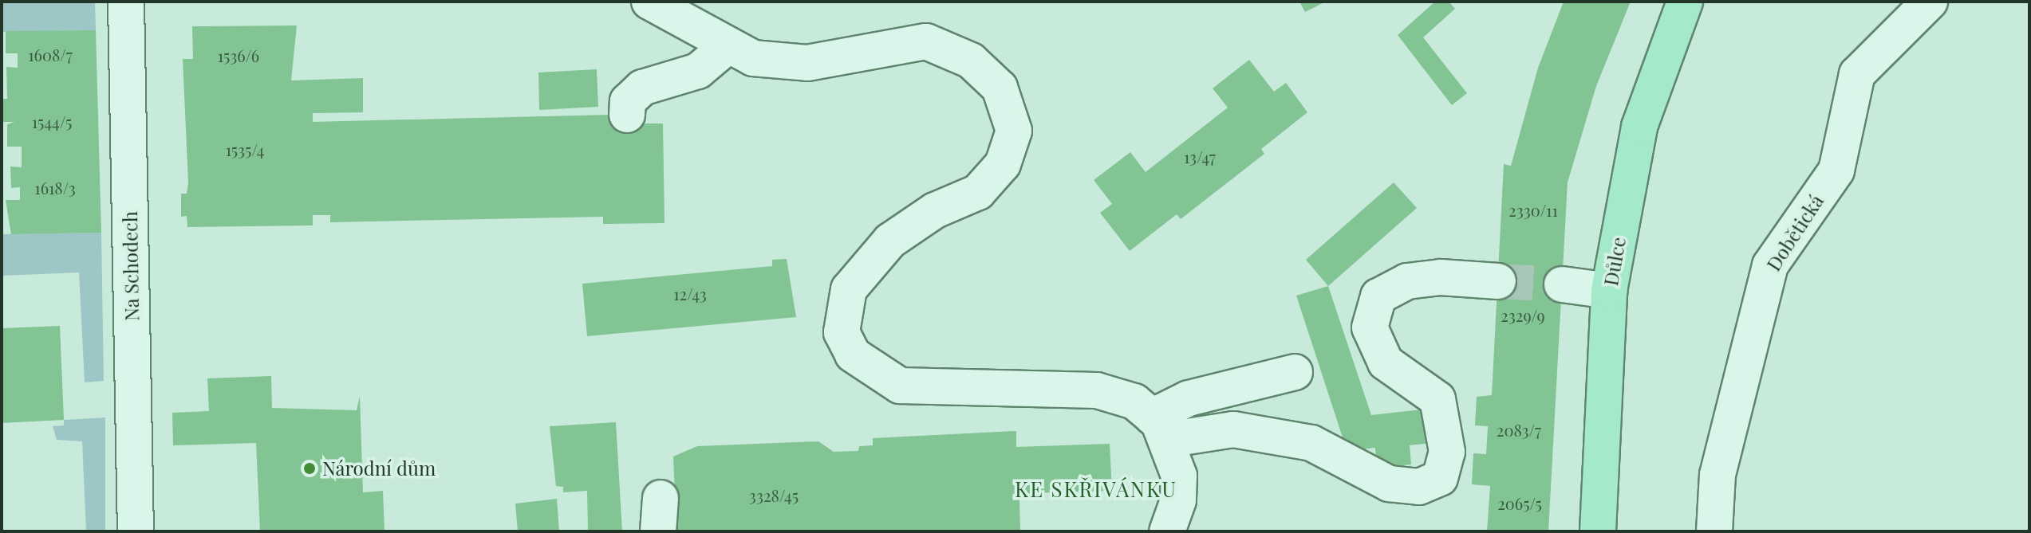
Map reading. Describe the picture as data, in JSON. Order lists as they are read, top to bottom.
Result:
{
  "streets": {
    "main road": ["Důlce"],
    "street": ["Dobětická", "Na Schodech"]
  },
  "districts": ["KE SKŘIVÁNKU"],
  "places": ["Národní dům"],
  "house_numbers": [
    "1608/7",
    "1536/6",
    "1544/5",
    "1535/4",
    "13/47",
    "1618/3",
    "2330/11",
    "12/43",
    "2329/9",
    "2083/7",
    "3328/45",
    "2065/5"
  ]
}
